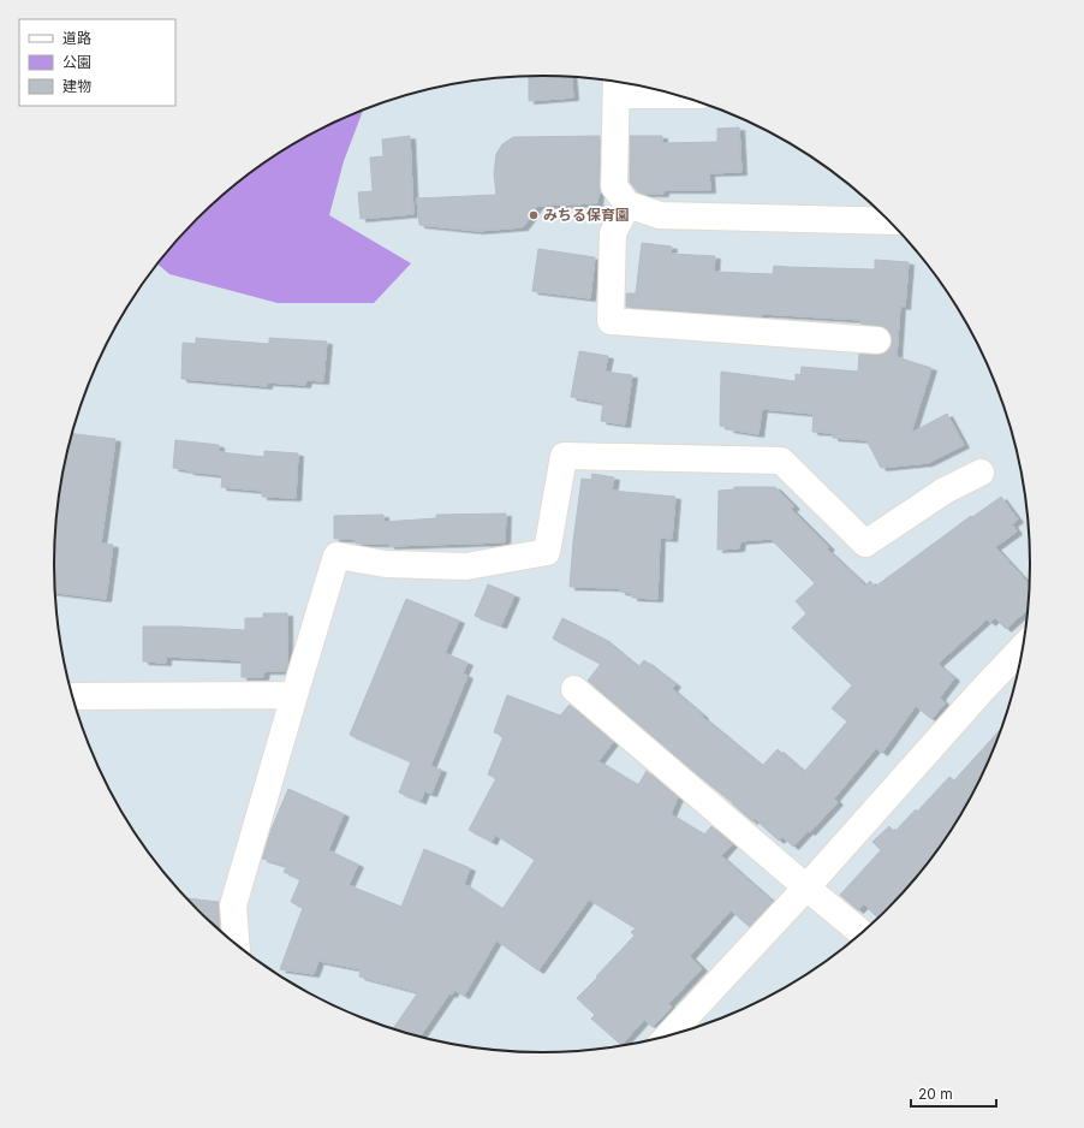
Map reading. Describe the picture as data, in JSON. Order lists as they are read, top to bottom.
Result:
{
  "places": ["みちる保育園"],
  "legend": ["道路", "公園", "建物"],
  "scale_bar": "20 m"
}
